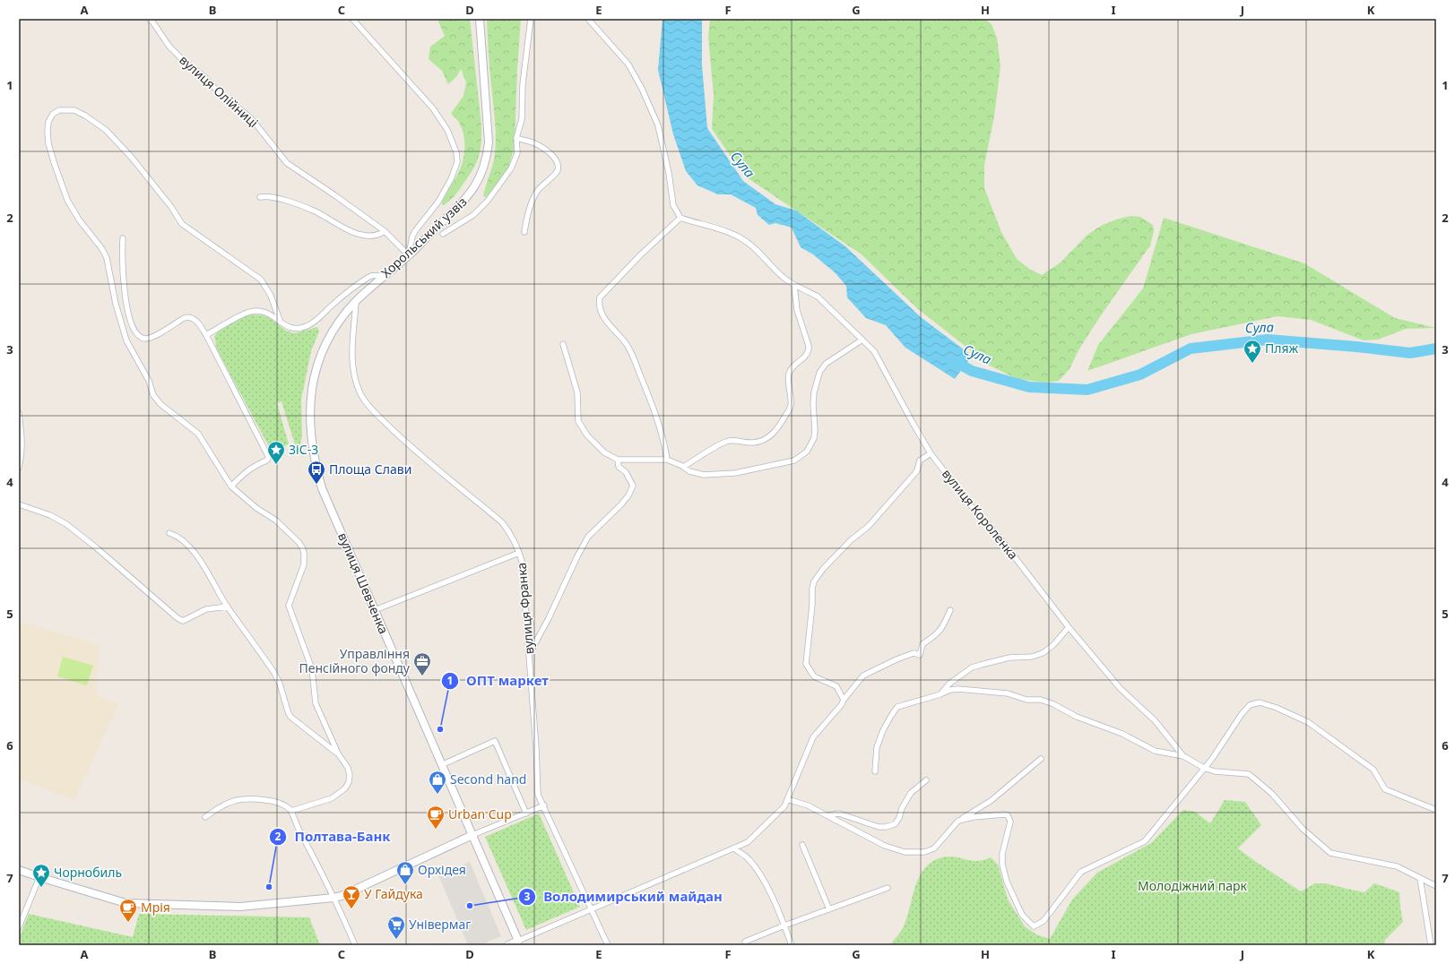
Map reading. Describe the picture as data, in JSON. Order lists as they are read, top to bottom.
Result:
{
  "streets": {
    "main road": ["Хорольський узвіз", "вулиця Шевченка"],
    "street": ["вулиця Олійниці", "вулиця Короленка", "вулиця Франка"]
  },
  "crossings": [
    ["вулиця Олійниці", "Хорольський узвіз"],
    ["Хорольський узвіз", "вулиця Шевченка"],
    ["Хорольський узвіз", "вулиця Франка"],
    ["вулиця Шевченка", "вулиця Франка"]
  ],
  "water": ["Сула"],
  "parks": ["Молодіжний парк"],
  "places": {
    "place": ["Пляж", "ЗіС-3", "Чорнобиль"],
    "bus stop": ["Площа Слави"],
    "office": ["Управління Пенсійного фонду"],
    "other": ["ОПТ маркет", "Полтава-Банк", "Володимирський майдан"],
    "shop": ["Second hand", "Орхідея"],
    "cafe": ["Urban Cup", "Мрія"],
    "bar": ["У Гайдука"],
    "supermarket": ["Універмаг"]
  },
  "grid": {
    "columns": [
      "A",
      "B",
      "C",
      "D",
      "E",
      "F",
      "G",
      "H",
      "I",
      "J",
      "K"
    ],
    "rows": [
      "1",
      "2",
      "3",
      "4",
      "5",
      "6",
      "7"
    ]
  }
}
